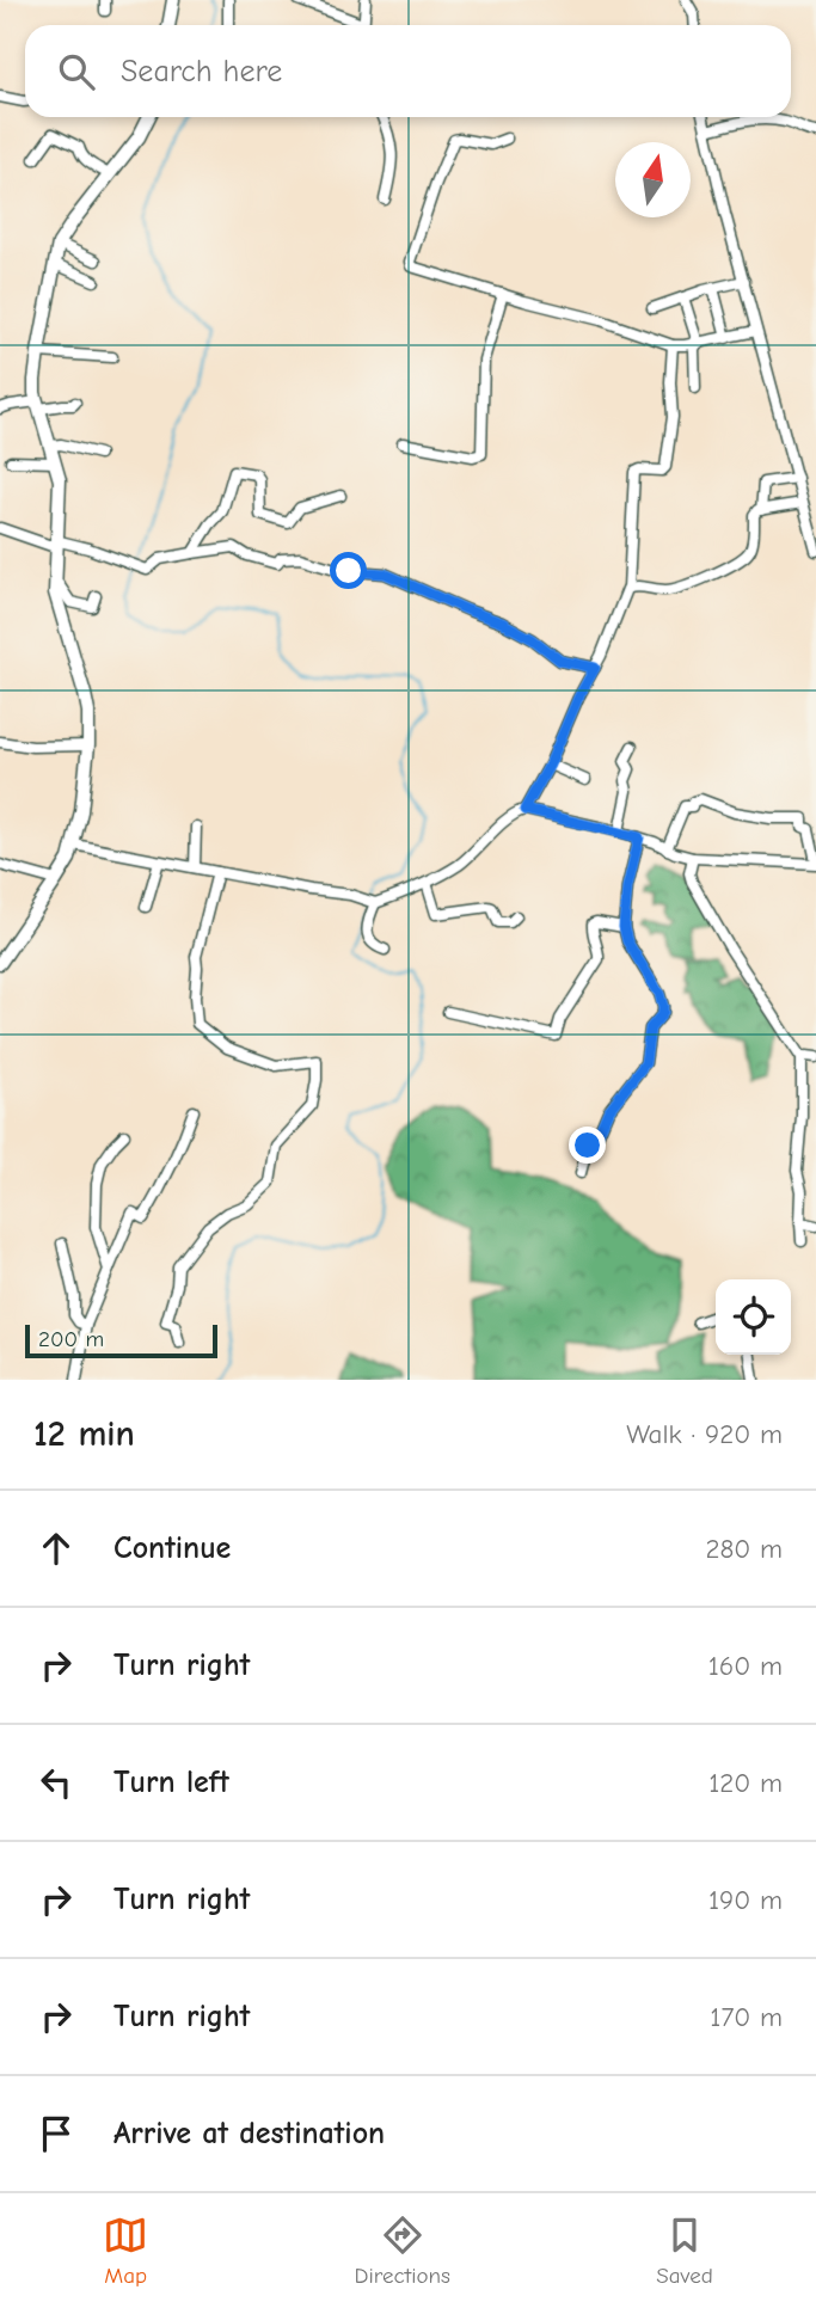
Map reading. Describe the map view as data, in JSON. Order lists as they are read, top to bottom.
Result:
{
  "scale_bar": "200 m",
  "north": "top",
  "page": {
    "search": "Search here",
    "scale": "200 m",
    "heading": ["12 min", "Walk · 920 m"],
    "list": [
      ["Continue", "280 m"],
      ["Turn right", "160 m"],
      ["Turn left", "120 m"],
      ["Turn right", "190 m"],
      ["Turn right", "170 m"],
      "Arrive at destination"
    ],
    "nav": ["Map", "Directions", "Saved"]
  }
}
